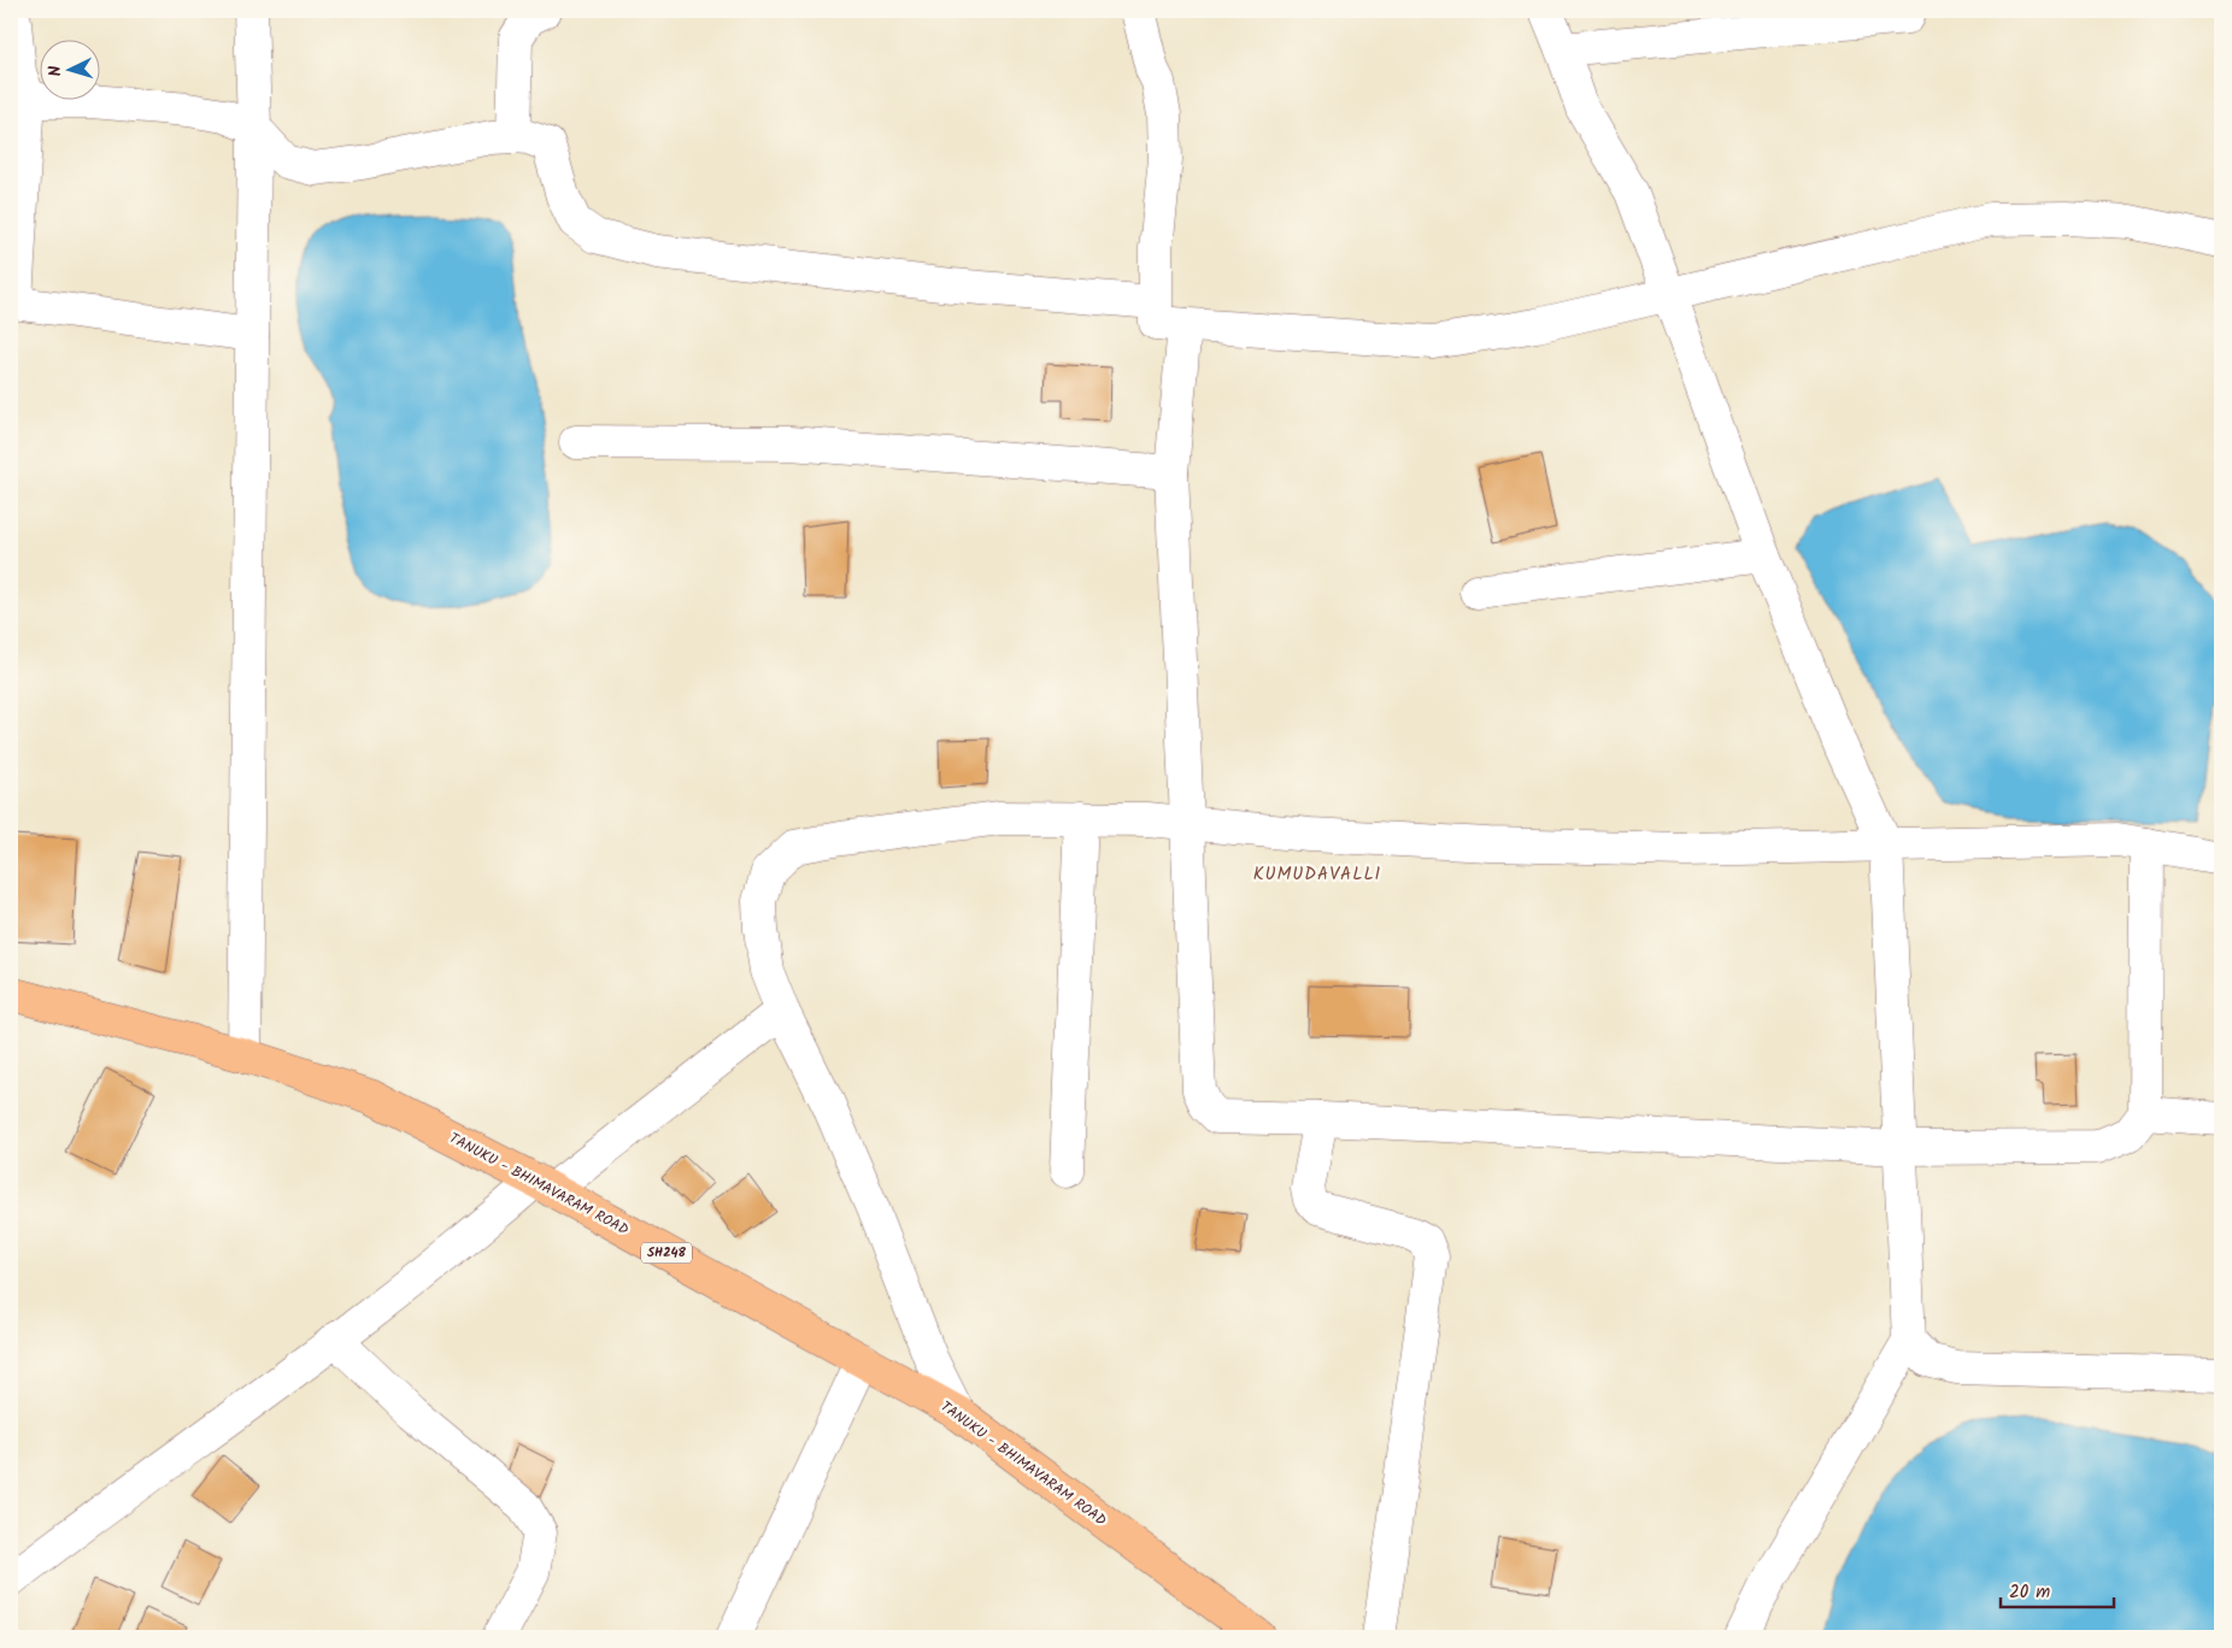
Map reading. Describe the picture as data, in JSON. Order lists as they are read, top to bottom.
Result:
{
  "streets": {
    "main road": ["TANUKU - BHIMAVARAM ROAD", "SH248"]
  },
  "districts": ["KUMUDAVALLI"],
  "scale_bar": "20 m",
  "north": "left"
}
